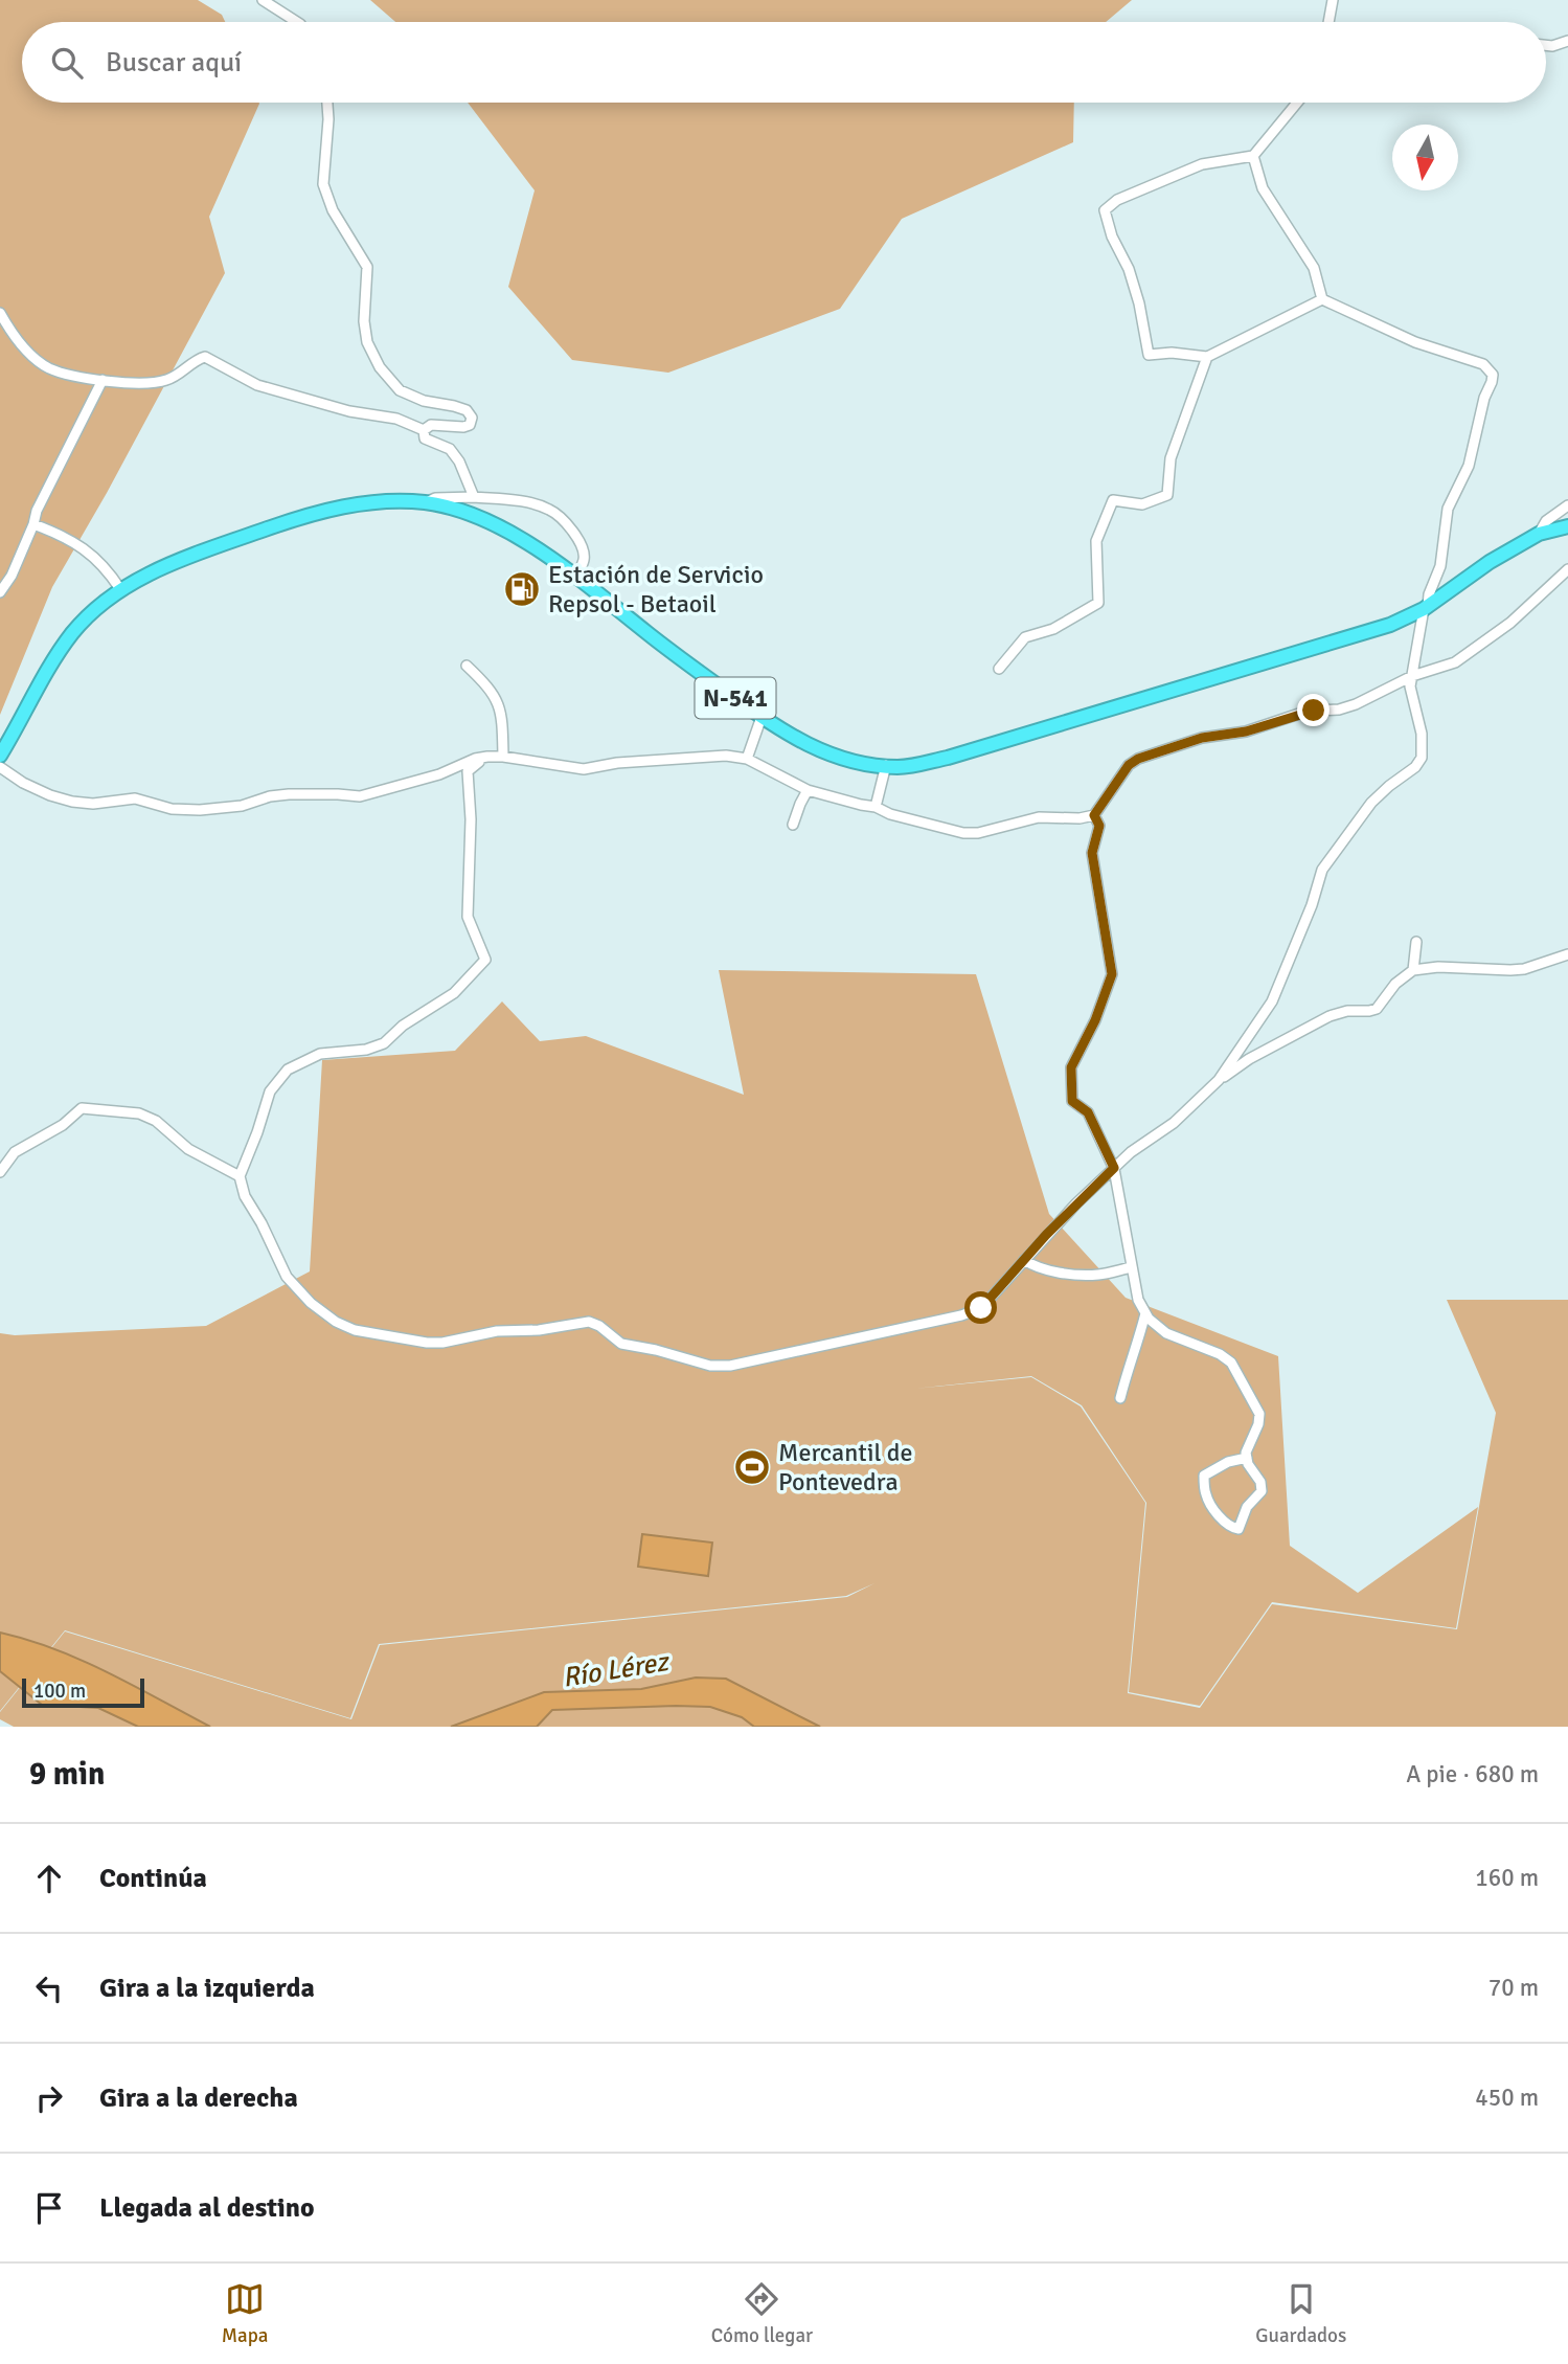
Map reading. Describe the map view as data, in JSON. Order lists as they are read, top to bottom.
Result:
{
  "streets": {
    "highway": ["N-541"]
  },
  "water": ["Río Lérez"],
  "places": {
    "fuel station": ["Estación de Servicio Repsol - Betaoil"],
    "sports": ["Mercantil de Pontevedra"]
  },
  "scale_bar": "100 m",
  "north": "bottom",
  "page": {
    "search": "Buscar aquí",
    "scale": "100 m",
    "heading": ["9 min", "A pie · 680 m"],
    "list": [
      ["Continúa", "160 m"],
      ["Gira a la izquierda", "70 m"],
      ["Gira a la derecha", "450 m"],
      "Llegada al destino"
    ],
    "nav": ["Mapa", "Cómo llegar", "Guardados"]
  }
}
